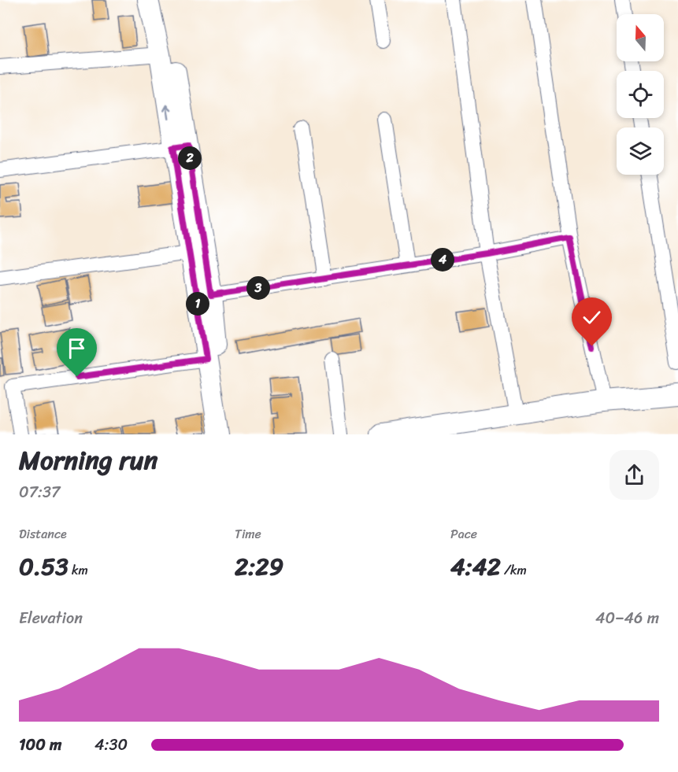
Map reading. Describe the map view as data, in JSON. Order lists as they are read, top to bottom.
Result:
{
  "north": "top",
  "page": {
    "pins": [
      "2",
      "4",
      "3",
      "1"
    ],
    "heading": ["Morning run", "07:37"],
    "stats": [
      ["Distance", "0.53 km"],
      ["Time", "2:29"],
      ["Pace", "4:42 /km"]
    ],
    "chart": ["Elevation", "40–46 m"],
    "list": [
      {
        "name": "100 m",
        "note": "4:30"
      }
    ]
  }
}
